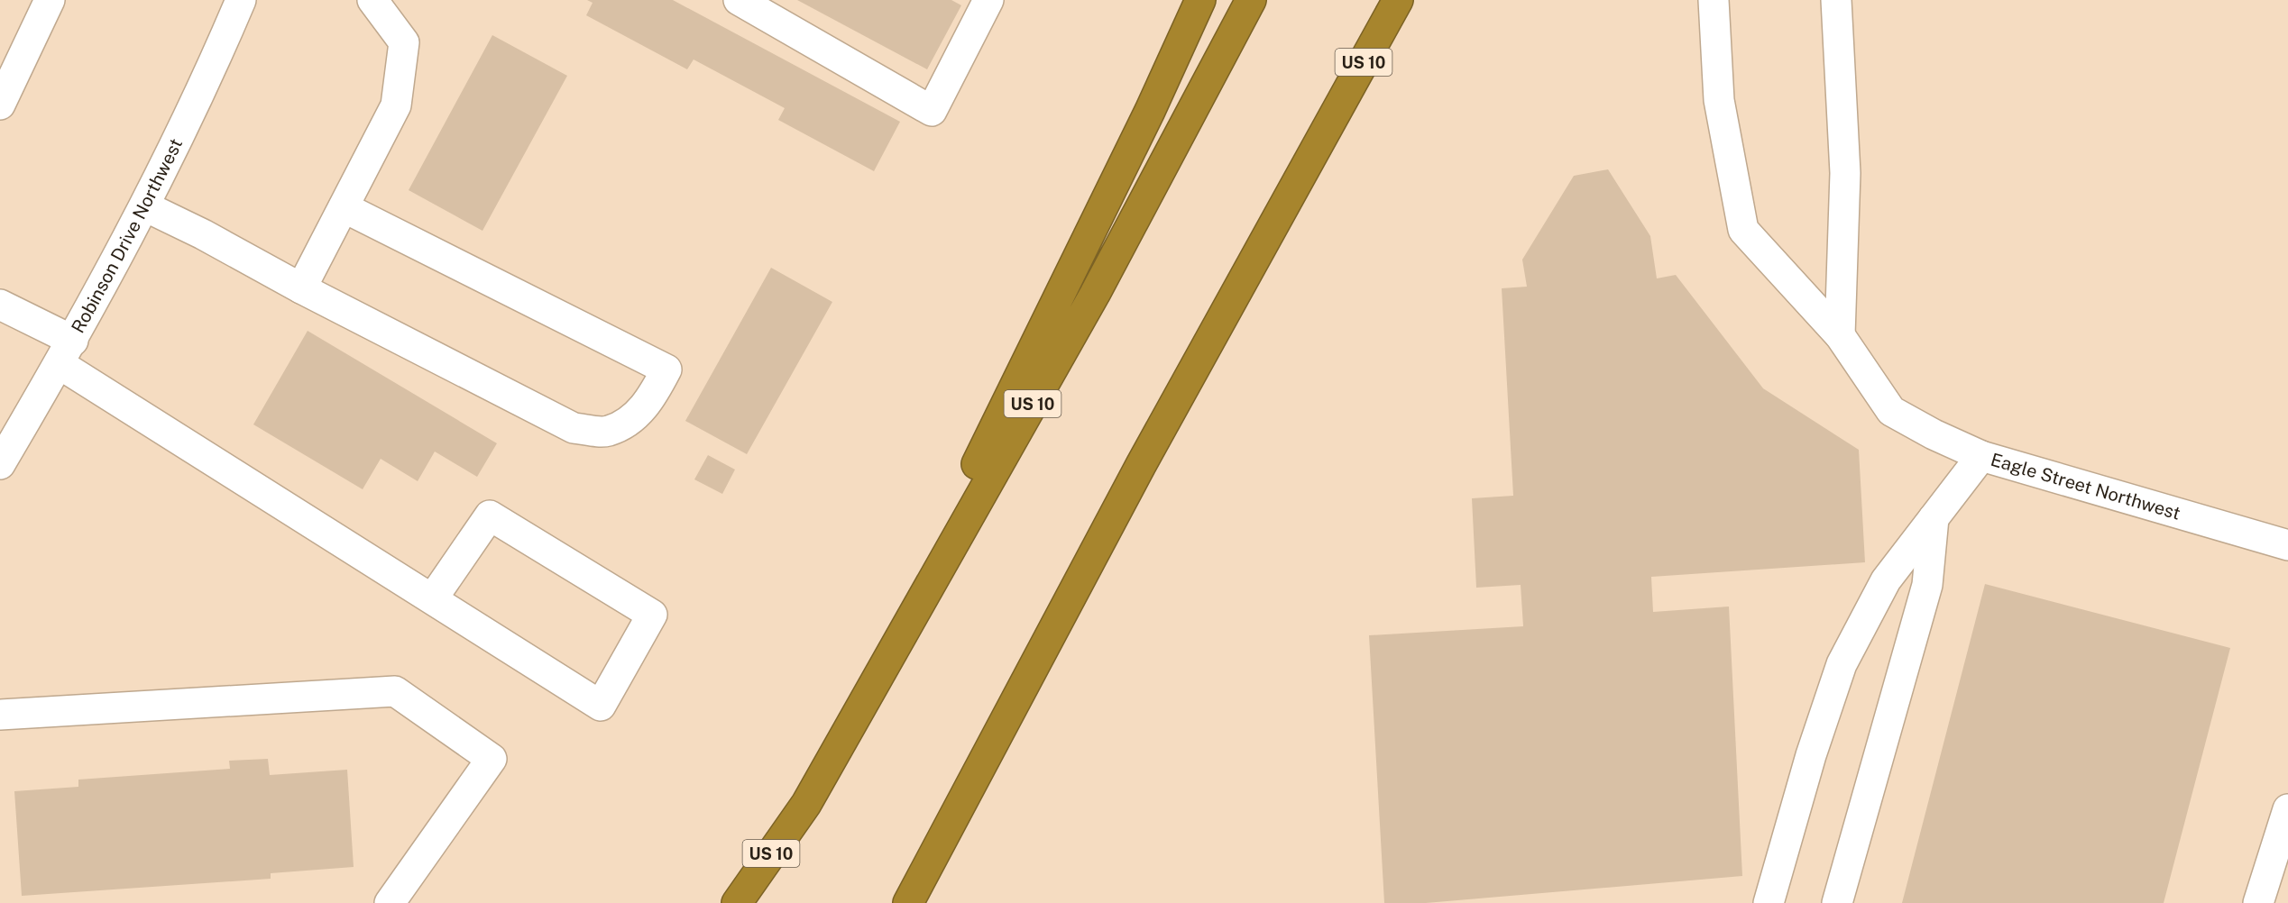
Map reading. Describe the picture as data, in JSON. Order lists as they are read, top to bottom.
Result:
{
  "streets": {
    "highway": ["US 10"],
    "street": ["Robinson Drive Northwest", "Eagle Street Northwest"]
  }
}
